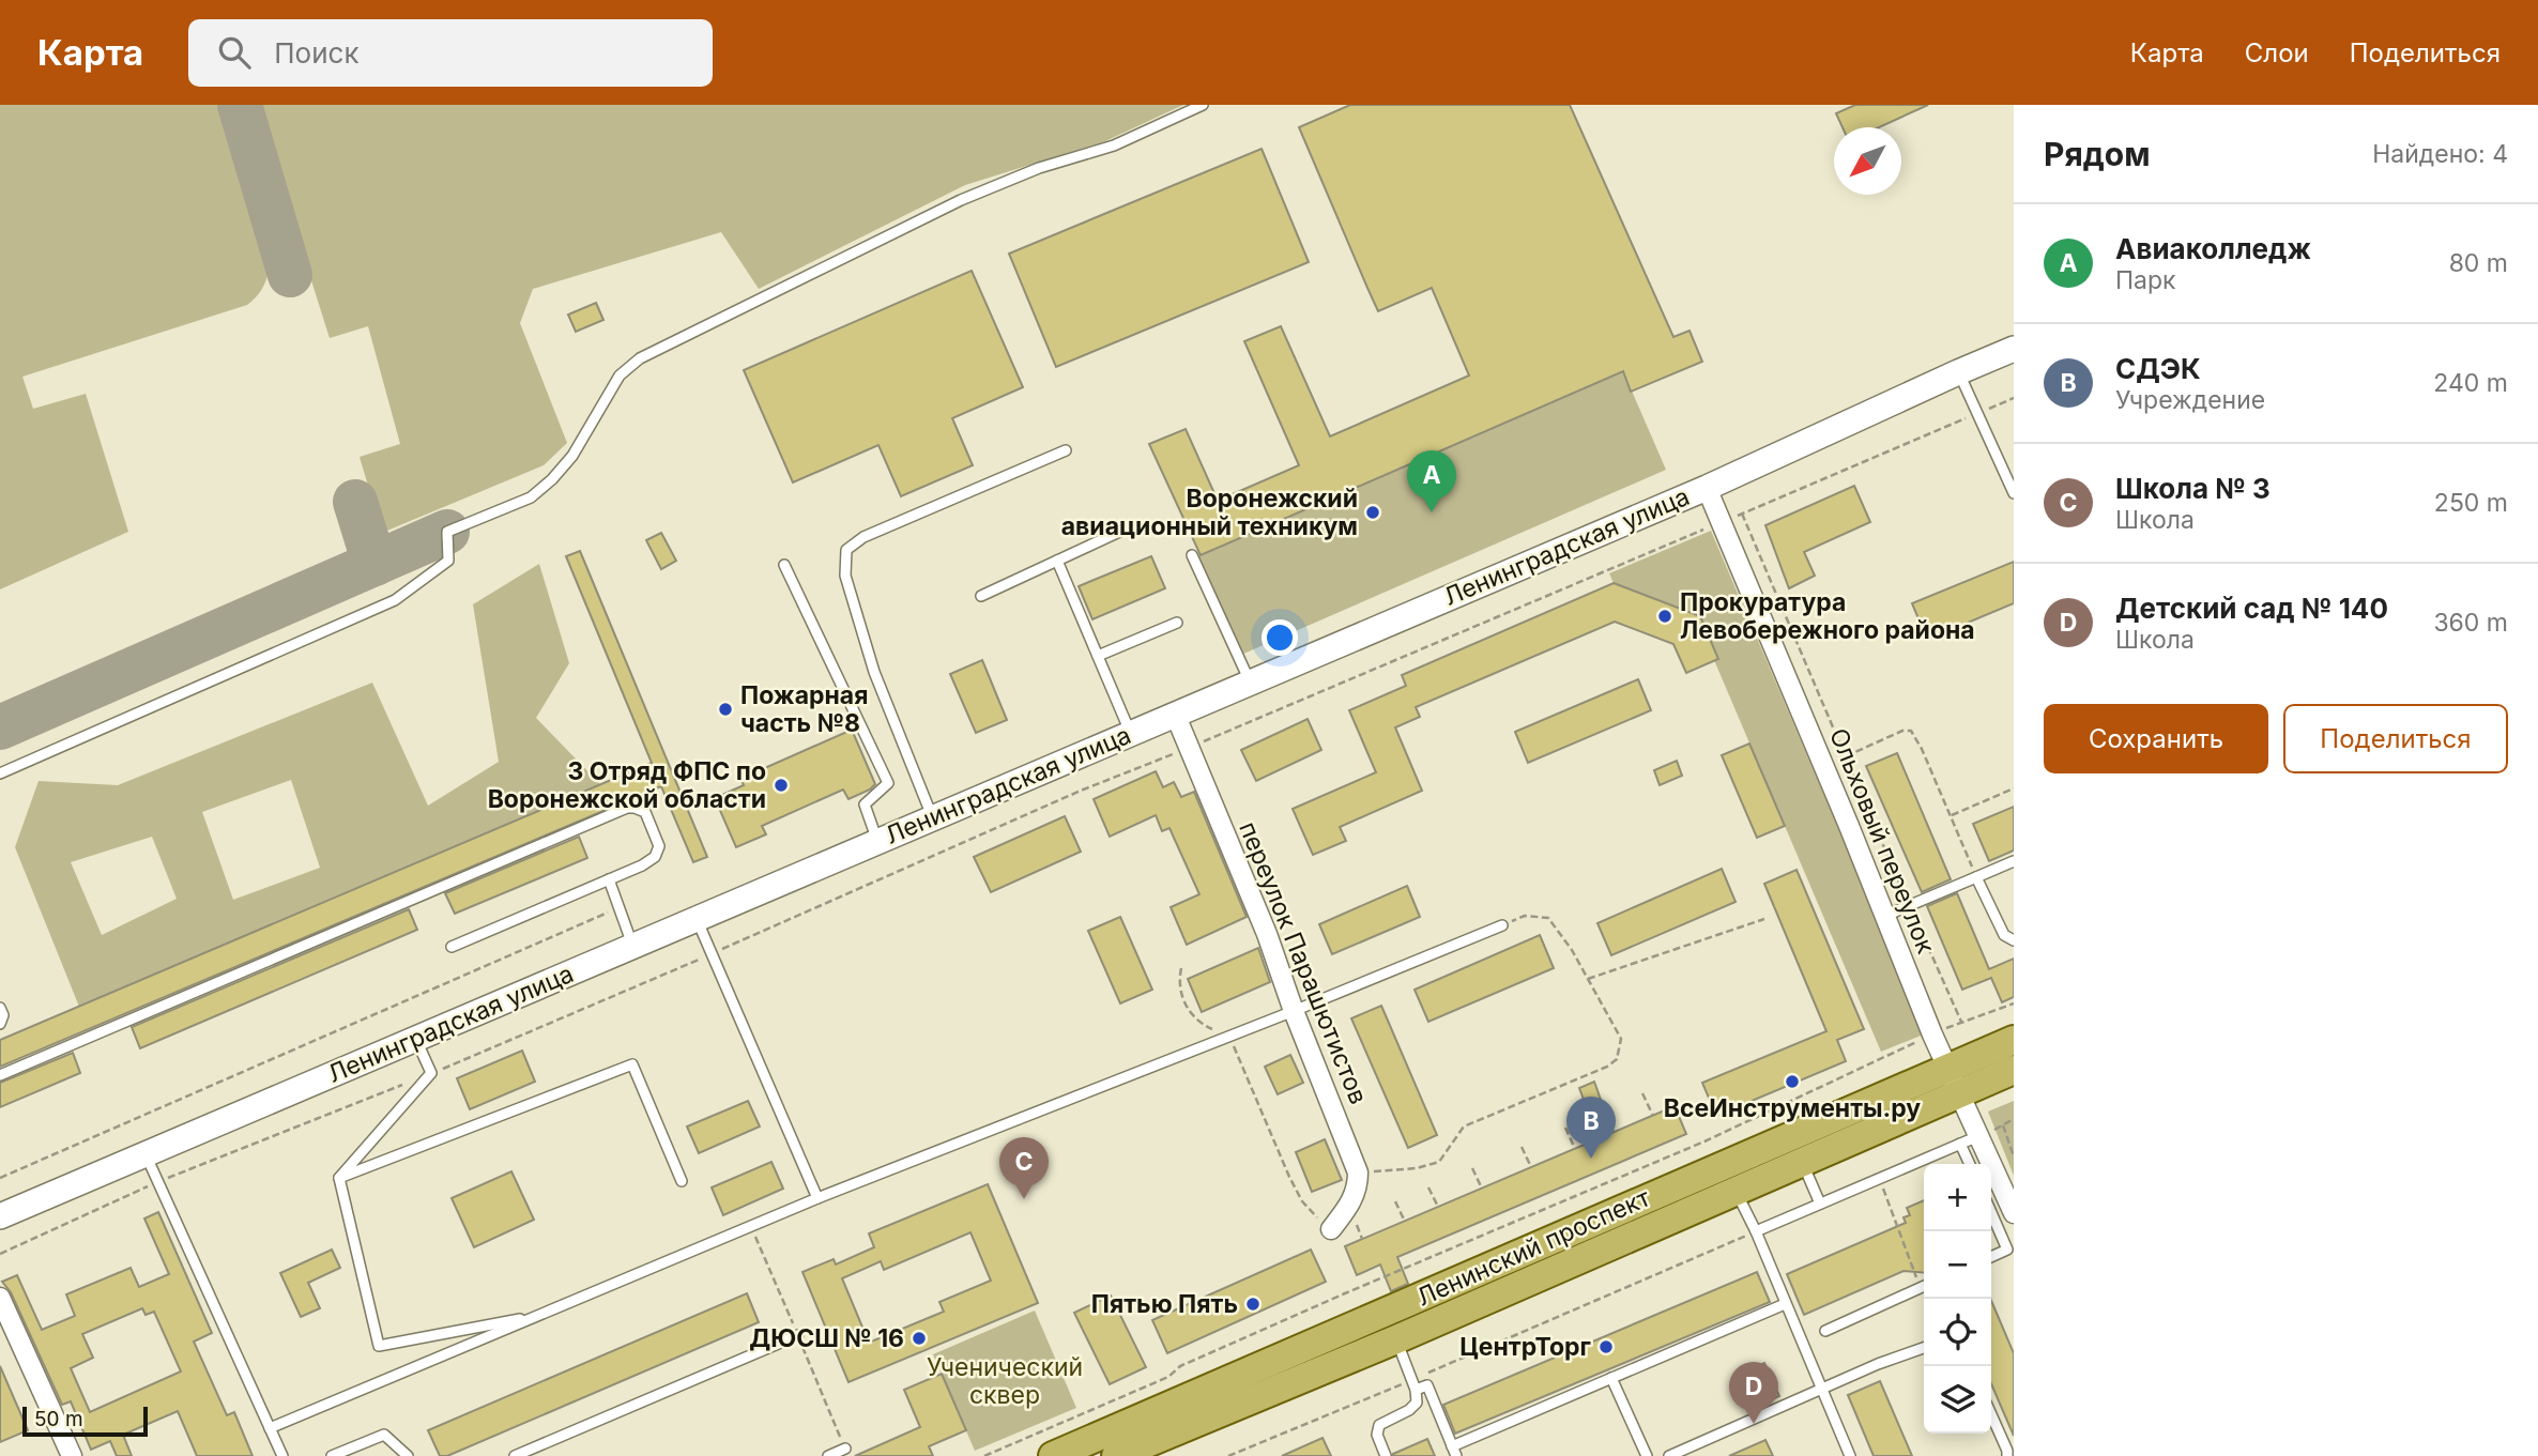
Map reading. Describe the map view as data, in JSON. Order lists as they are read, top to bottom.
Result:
{
  "streets": {
    "main road": ["Ленинградская улица", "Ленинский проспект"],
    "street": ["Ольховый переулок", "переулок Парашютистов"]
  },
  "crossings": [
    ["Ленинградская улица", "Ольховый переулок"],
    ["Ленинградская улица", "переулок Парашютистов"],
    ["Ольховый переулок", "Ленинский проспект"]
  ],
  "parks": ["Ученический сквер"],
  "places": [
    "Воронежский авиационный техникум",
    "Прокуратура Левобережного района",
    "Пожарная часть №8",
    "3 Отряд ФПС по Воронежской области",
    "ВсеИнструменты.ру",
    "Пятью Пять",
    "ДЮСШ № 16",
    "ЦентрТорг"
  ],
  "scale_bar": "50 m",
  "north": "bottom left",
  "page": {
    "header": "Карта",
    "search": "Поиск",
    "nav": ["Карта", "Слои", "Поделиться"],
    "heading": ["Рядом", "Найдено: 4"],
    "list": [
      {
        "mark": "A",
        "name": "Авиаколледж",
        "note": "Парк",
        "value": "80 m"
      },
      {
        "mark": "B",
        "name": "СДЭК",
        "note": "Учреждение",
        "value": "240 m"
      },
      {
        "mark": "C",
        "name": "Школа № 3",
        "note": "Школа",
        "value": "250 m"
      },
      {
        "mark": "D",
        "name": "Детский сад № 140",
        "note": "Школа",
        "value": "360 m"
      }
    ],
    "pins": [
      "A",
      "B",
      "C",
      "D"
    ],
    "buttons": ["Сохранить", "Поделиться"],
    "map_buttons": ["+", "−"],
    "scale": "50 m"
  }
}
